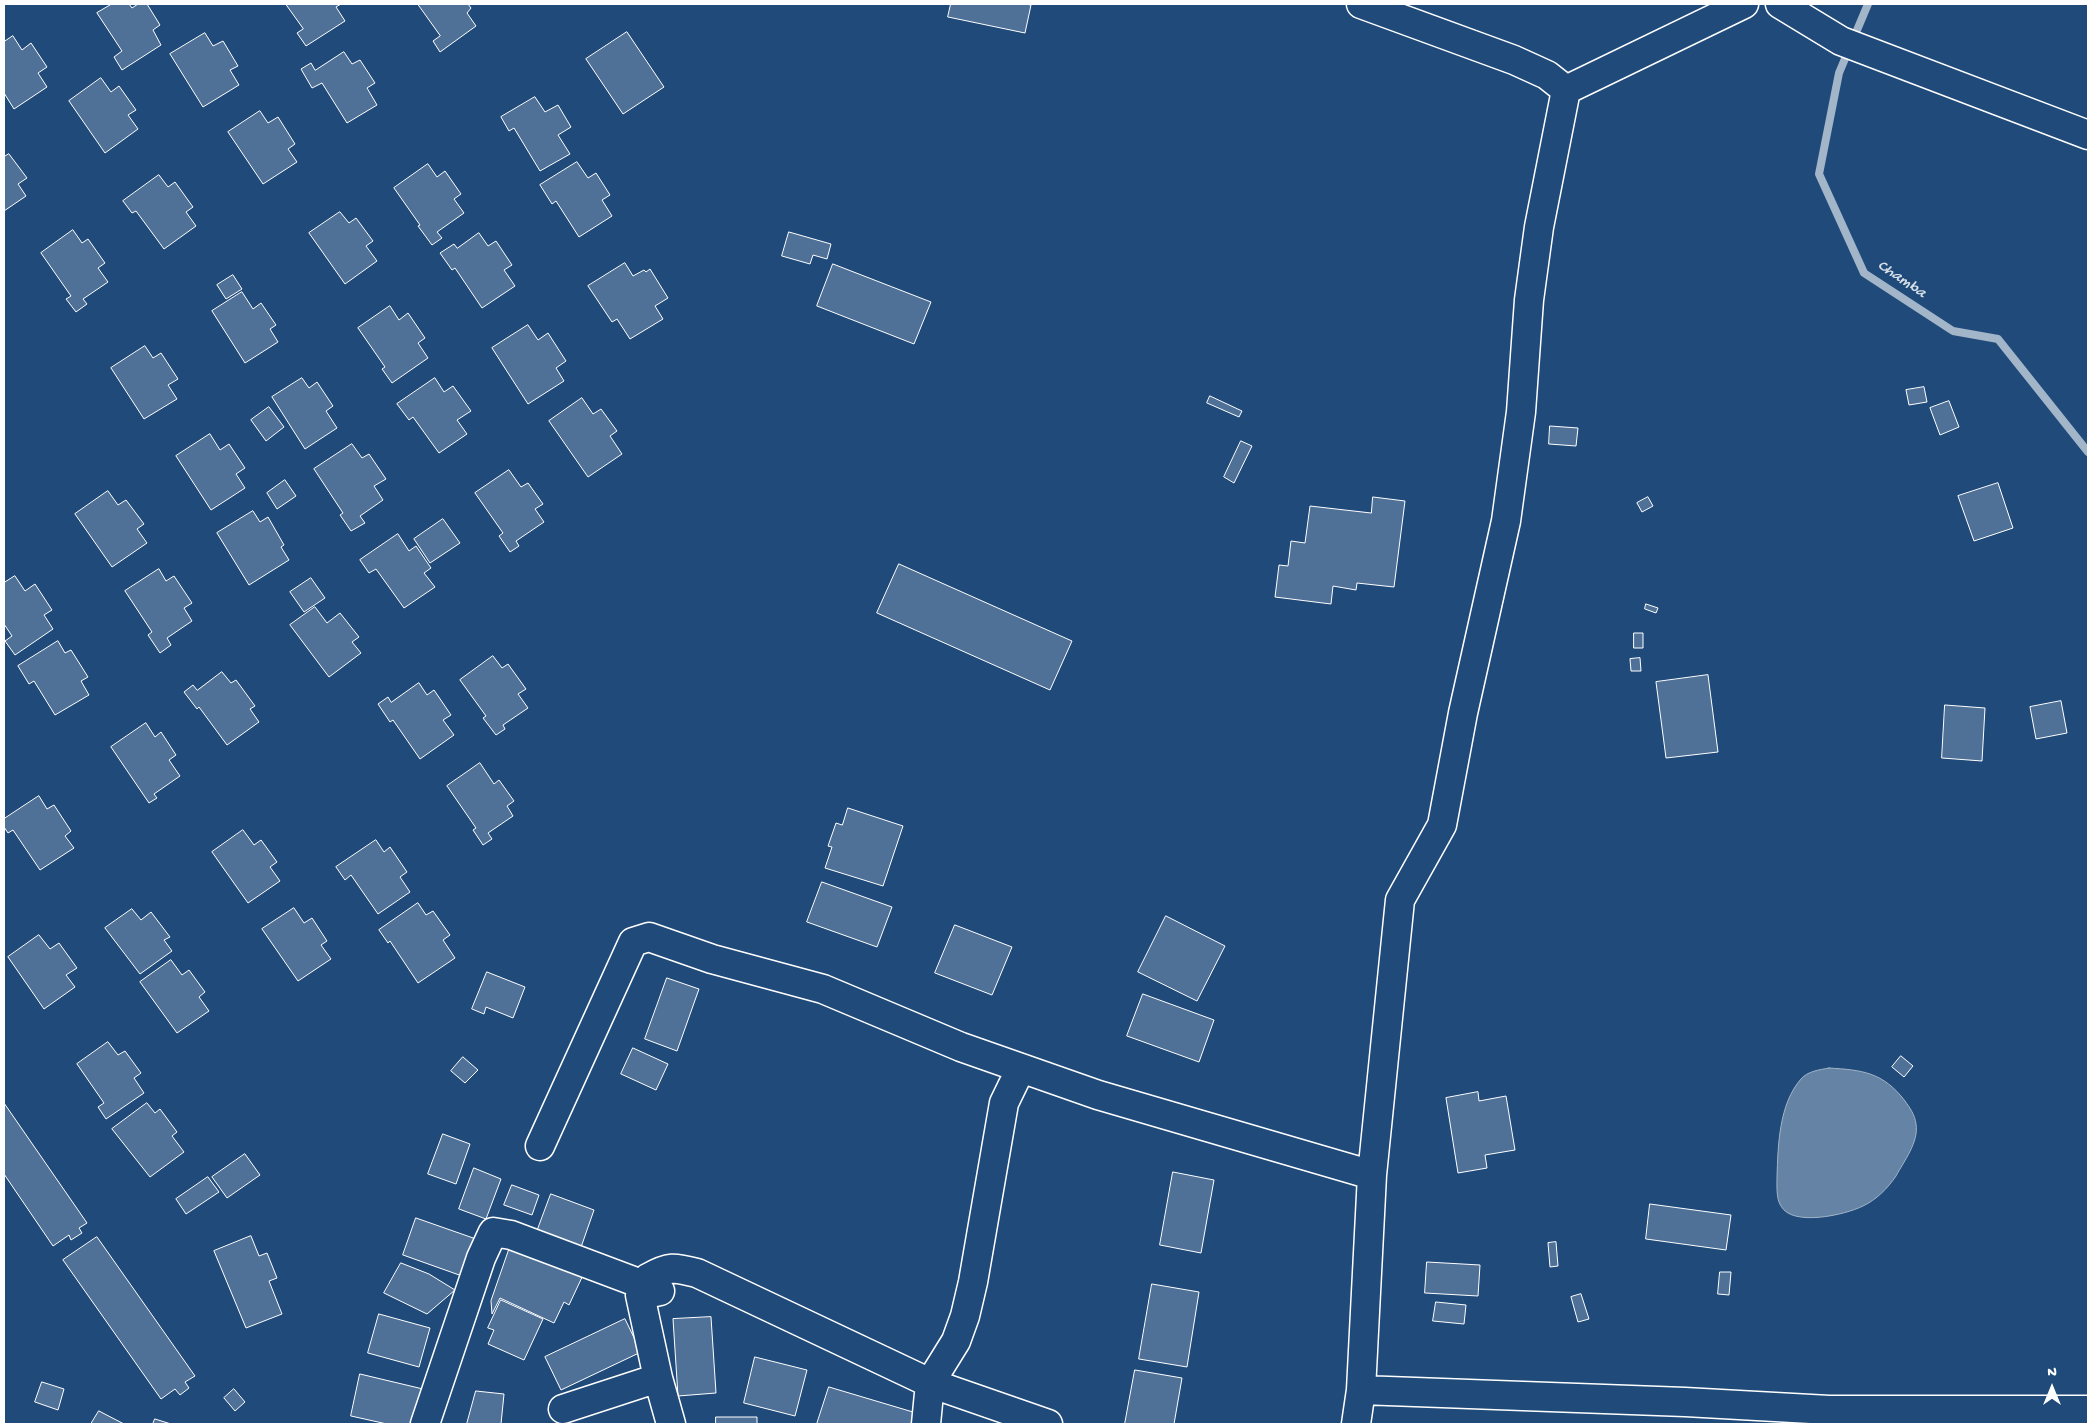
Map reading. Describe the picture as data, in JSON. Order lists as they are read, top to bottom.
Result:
{
  "water": ["Chamba"],
  "north": "top"
}
